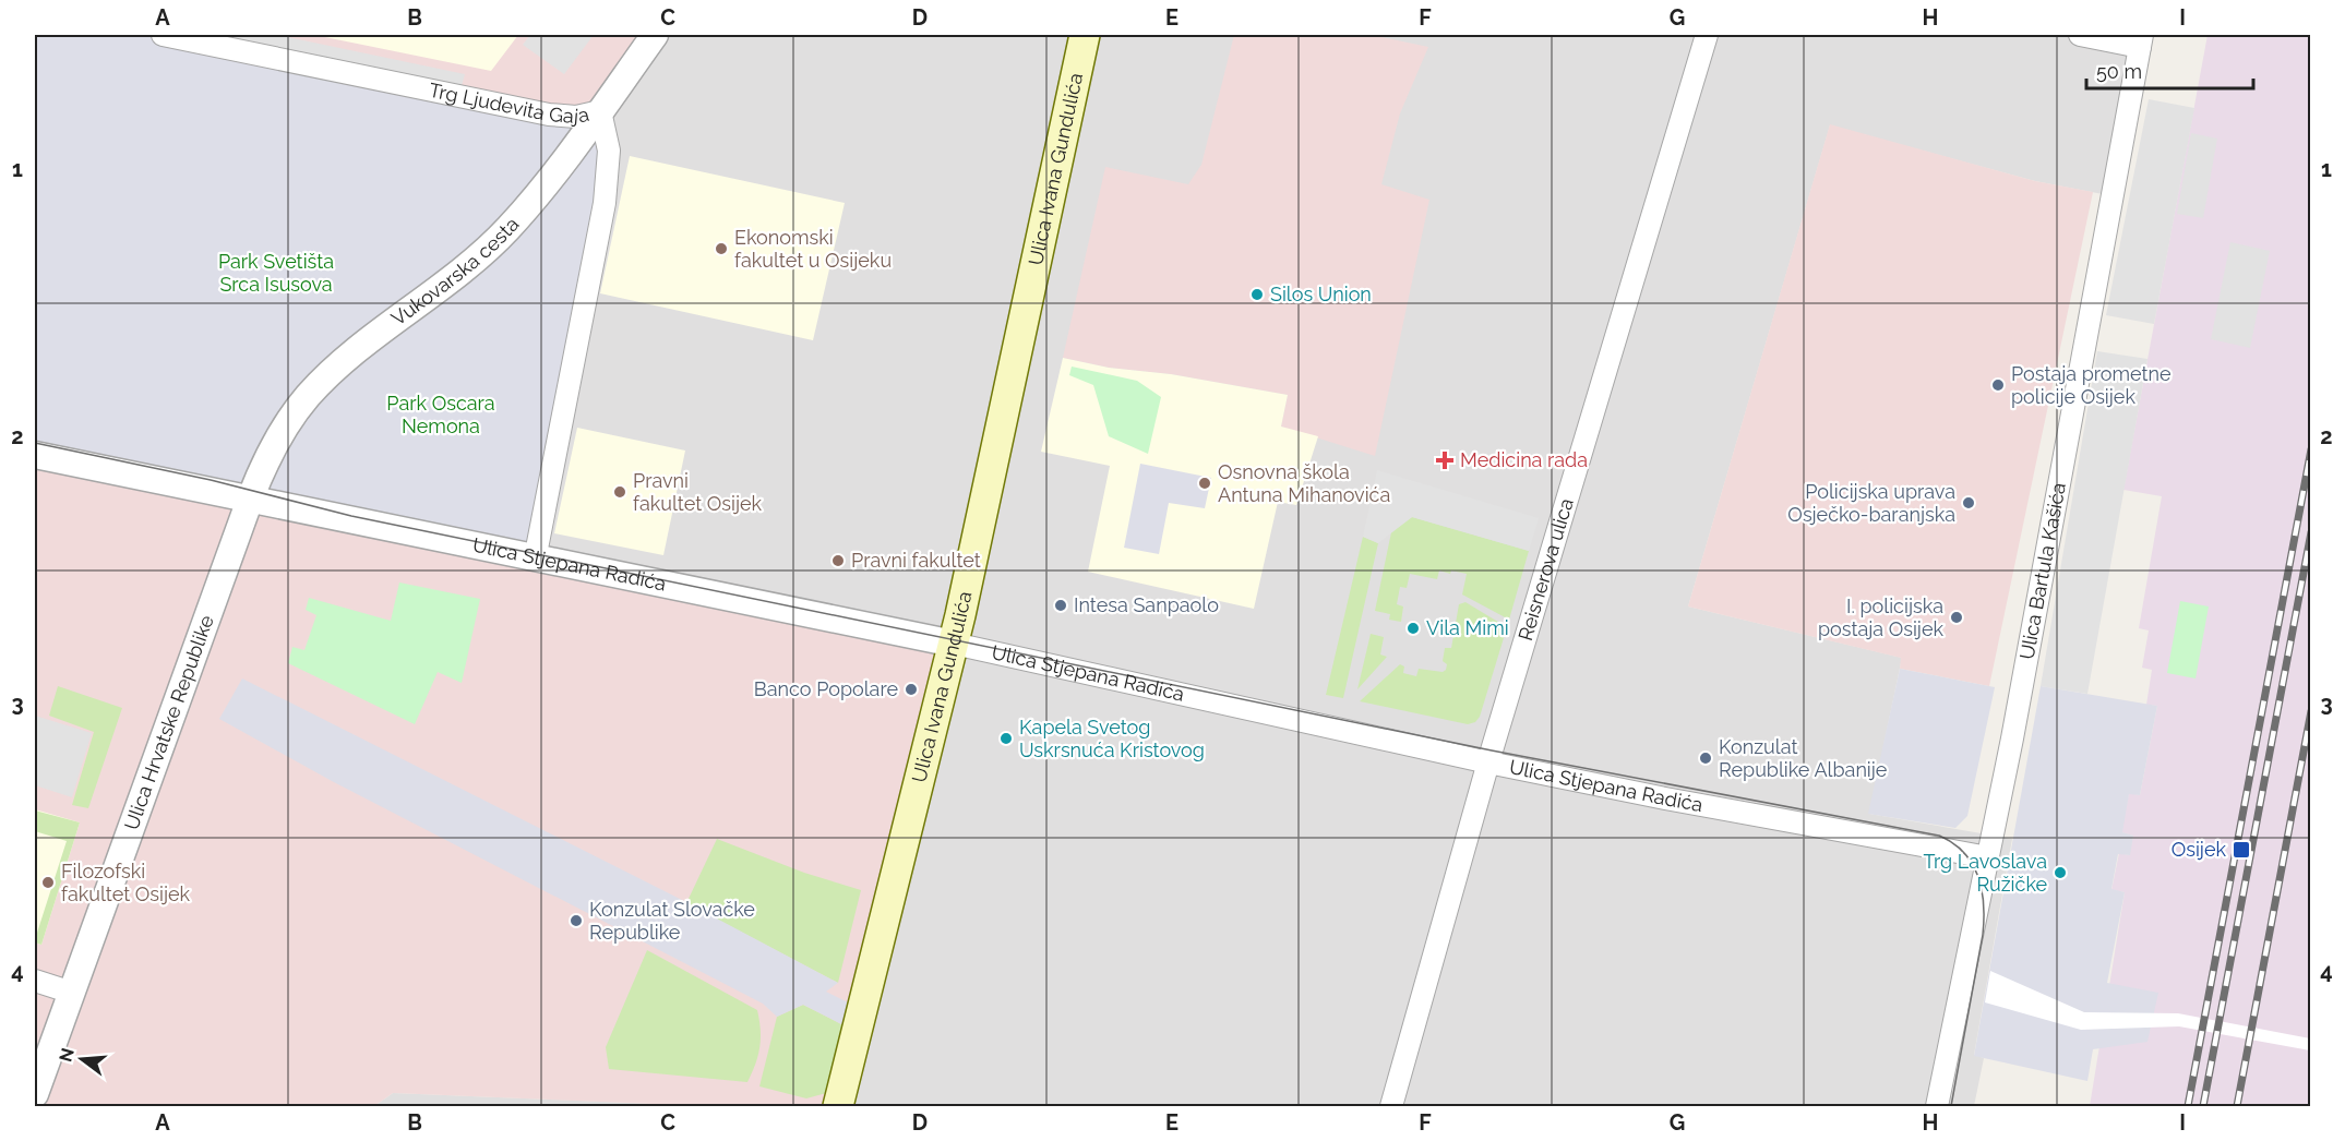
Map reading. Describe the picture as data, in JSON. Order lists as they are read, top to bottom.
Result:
{
  "streets": {
    "main road": ["Ulica Ivana Gundulića"],
    "street": [
      "Trg Ljudevita Gaja",
      "Vukovarska cesta",
      "Ulica Stjepana Radića",
      "Reisnerova ulica",
      "Ulica Bartula Kašića",
      "Ulica Hrvatske Republike"
    ]
  },
  "crossings": [
    ["Trg Ljudevita Gaja", "Vukovarska cesta"],
    ["Trg Ljudevita Gaja", "Ulica Stjepana Radića"],
    ["Ulica Ivana Gundulića", "Ulica Stjepana Radića"],
    ["Vukovarska cesta", "Ulica Stjepana Radića"],
    ["Vukovarska cesta", "Ulica Hrvatske Republike"],
    ["Ulica Stjepana Radića", "Reisnerova ulica"],
    ["Ulica Stjepana Radića", "Ulica Bartula Kašića"],
    ["Ulica Stjepana Radića", "Ulica Hrvatske Republike"]
  ],
  "parks": ["Park Svetišta Srca Isusova", "Park Oscara Nemona"],
  "places": {
    "other": [
      "Ekonomski fakultet u Osijeku",
      "Silos Union",
      "Postaja prometne policije Osijek",
      "Osnovna škola Antuna Mihanovića",
      "Pravni fakultet Osijek",
      "Policijska uprava Osječko-baranjska",
      "Pravni fakultet",
      "Intesa Sanpaolo",
      "I. policijska postaja Osijek",
      "Vila Mimi",
      "Banco Popolare",
      "Kapela Svetog Uskrsnuća Kristovog",
      "Konzulat Republike Albanije",
      "Trg Lavoslava Ružičke",
      "Filozofski fakultet Osijek",
      "Konzulat Slovačke Republike"
    ],
    "health": ["Medicina rada"],
    "transit": ["Osijek"]
  },
  "scale_bar": "50 m",
  "north": "left",
  "grid": {
    "columns": [
      "A",
      "B",
      "C",
      "D",
      "E",
      "F",
      "G",
      "H",
      "I"
    ],
    "rows": [
      "1",
      "2",
      "3",
      "4"
    ]
  }
}
